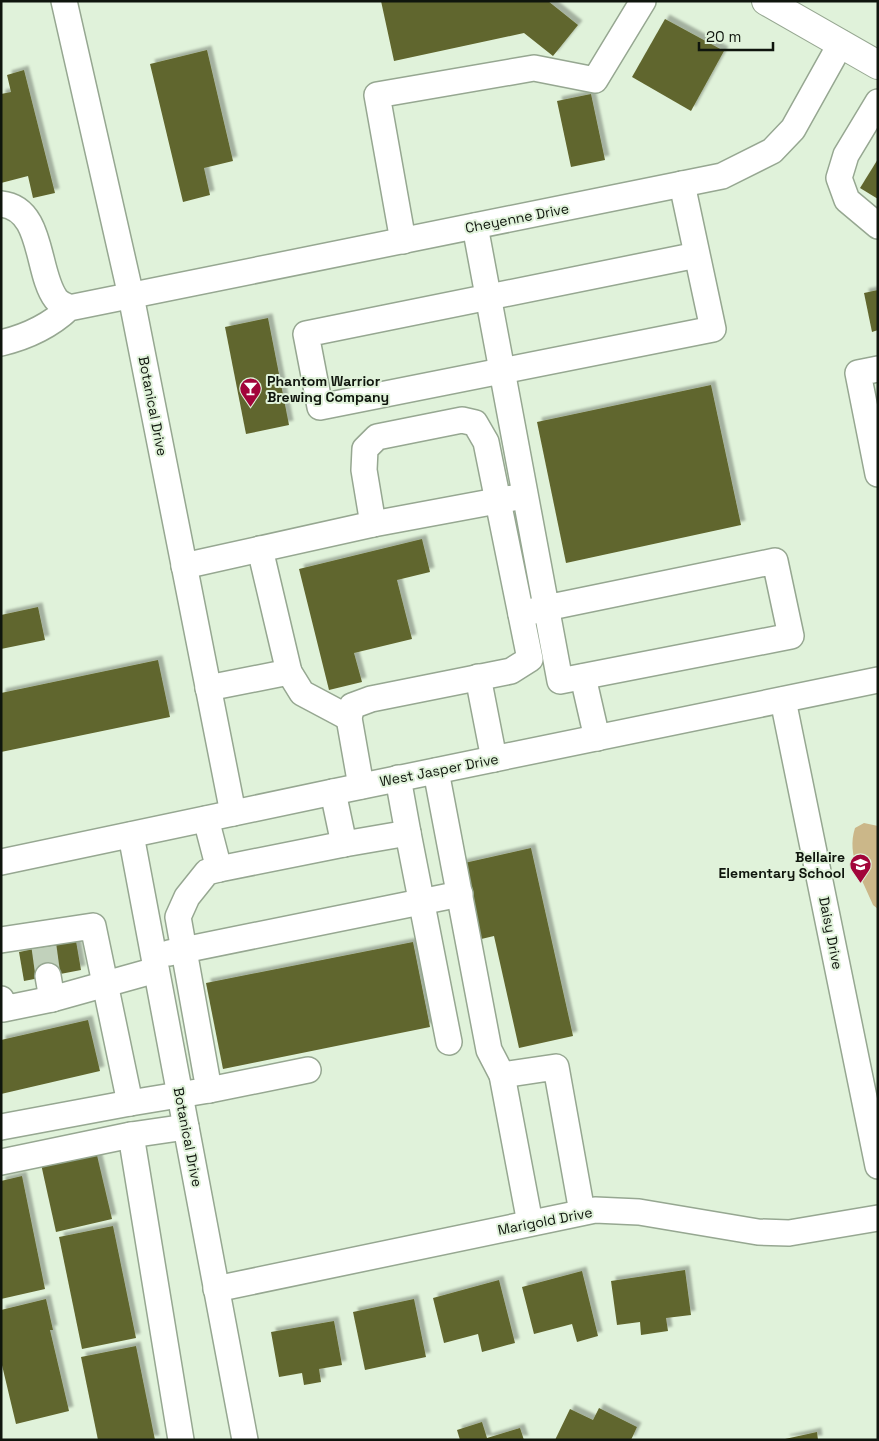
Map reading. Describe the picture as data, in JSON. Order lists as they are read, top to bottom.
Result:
{
  "streets": {
    "street": [
      "Cheyenne Drive",
      "Botanical Drive",
      "West Jasper Drive",
      "Daisy Drive",
      "Marigold Drive"
    ]
  },
  "crossings": [
    ["Cheyenne Drive", "Botanical Drive"],
    ["Botanical Drive", "West Jasper Drive"],
    ["Botanical Drive", "Marigold Drive"],
    ["West Jasper Drive", "Daisy Drive"]
  ],
  "places": {
    "bar": ["Phantom Warrior Brewing Company"],
    "school or university": ["Bellaire Elementary School"]
  },
  "scale_bar": "20 m"
}
